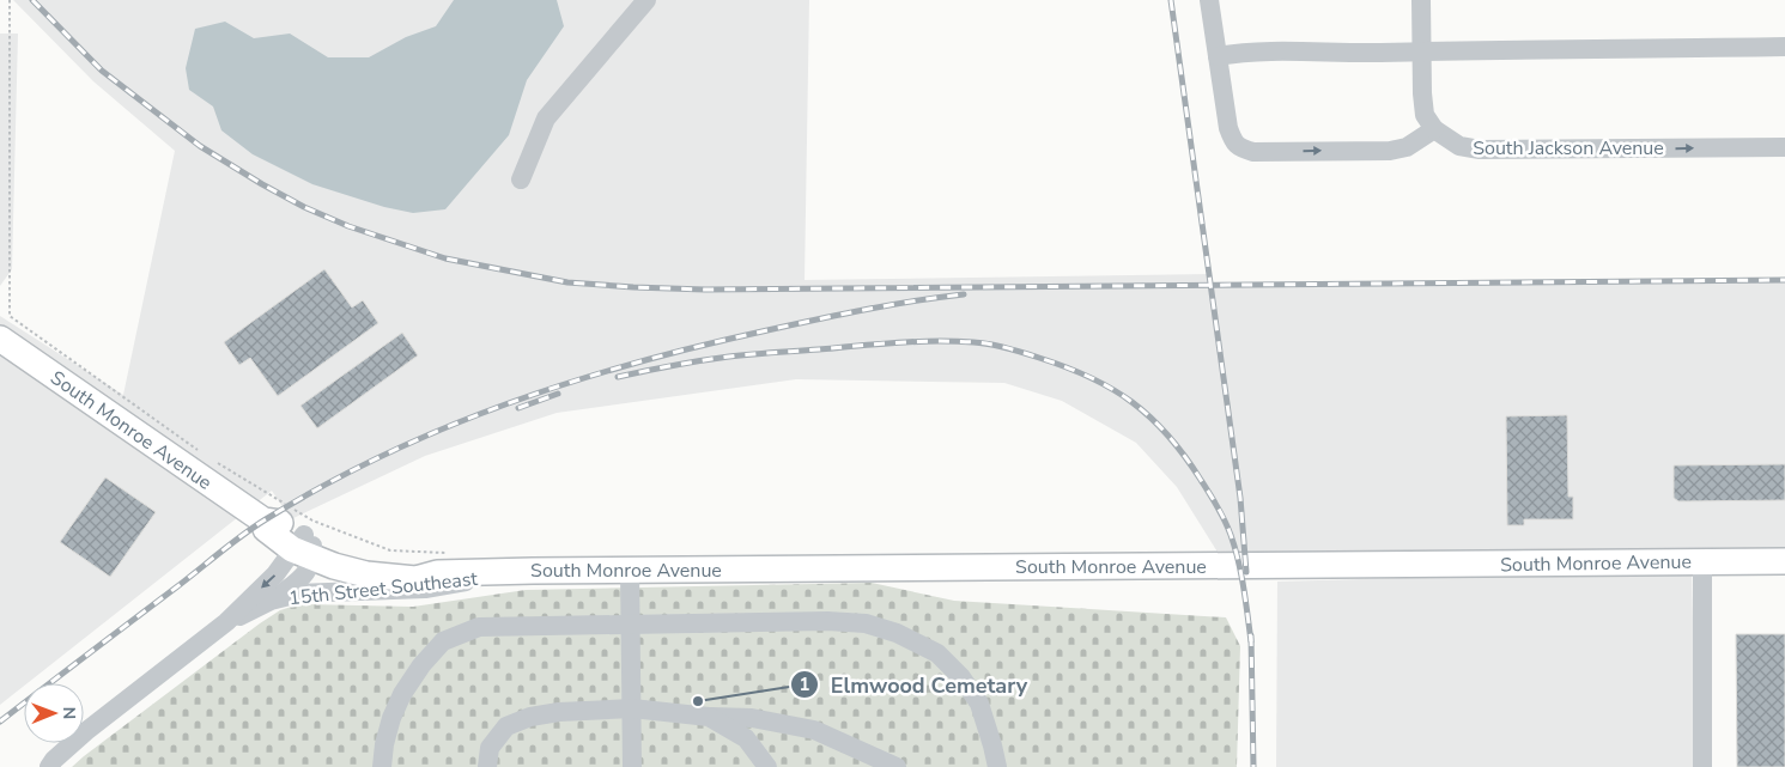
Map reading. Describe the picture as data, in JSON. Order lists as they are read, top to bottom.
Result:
{
  "streets": {
    "main road": ["South Monroe Avenue"],
    "street": ["South Jackson Avenue", "15th Street Southeast"]
  },
  "crossings": [
    ["South Monroe Avenue", "15th Street Southeast"]
  ],
  "places": ["Elmwood Cemetary"],
  "north": "right"
}
